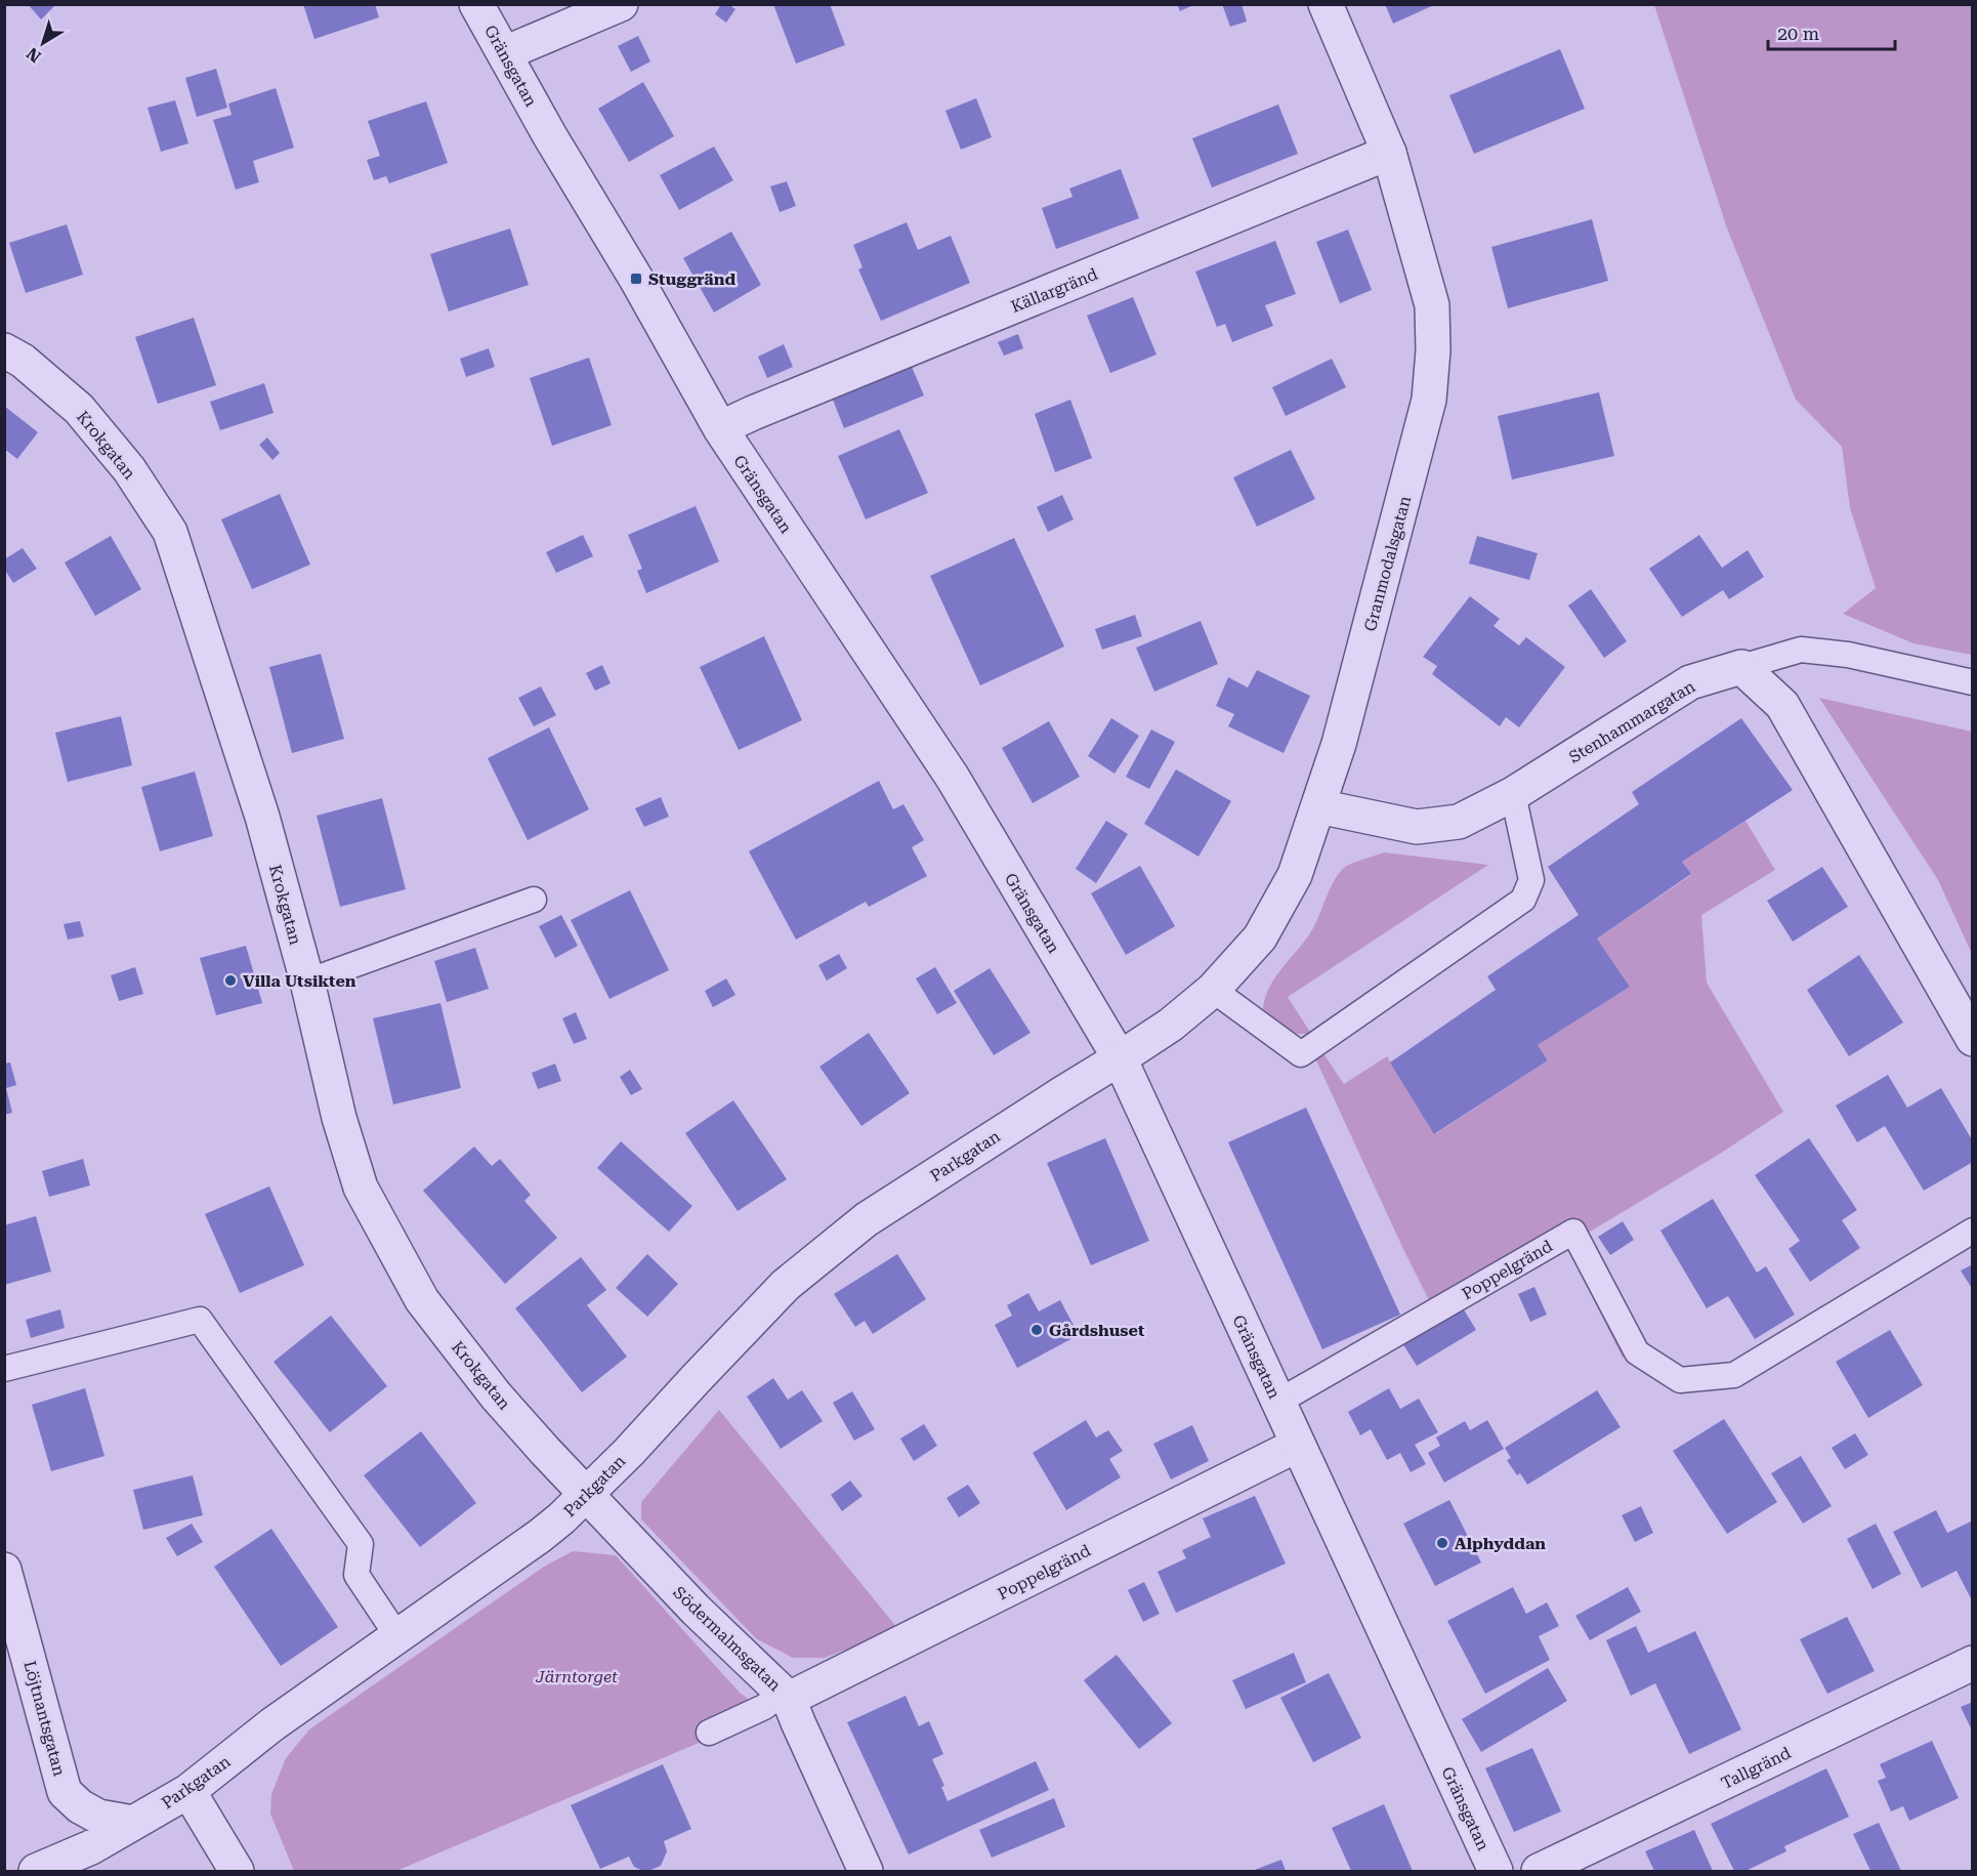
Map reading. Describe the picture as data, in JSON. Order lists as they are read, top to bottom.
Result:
{
  "streets": {
    "street": [
      "Gränsgatan",
      "Källargränd",
      "Krokgatan",
      "Granmodalsgatan",
      "Stenhammargatan",
      "Parkgatan",
      "Poppelgränd",
      "Södermalmsgatan",
      "Löjtnantsgatan",
      "Tallgränd"
    ]
  },
  "crossings": [
    ["Gränsgatan", "Källargränd"],
    ["Gränsgatan", "Granmodalsgatan"],
    ["Gränsgatan", "Parkgatan"],
    ["Gränsgatan", "Poppelgränd"],
    ["Källargränd", "Granmodalsgatan"],
    ["Krokgatan", "Parkgatan"],
    ["Krokgatan", "Södermalmsgatan"],
    ["Granmodalsgatan", "Stenhammargatan"],
    ["Granmodalsgatan", "Parkgatan"],
    ["Parkgatan", "Södermalmsgatan"],
    ["Parkgatan", "Löjtnantsgatan"],
    ["Poppelgränd", "Södermalmsgatan"]
  ],
  "parks": ["Järntorget"],
  "places": {
    "transit": ["Stuggränd"],
    "other": ["Villa Utsikten", "Gårdshuset", "Alphyddan"]
  },
  "scale_bar": "20 m",
  "north": "bottom left"
}
